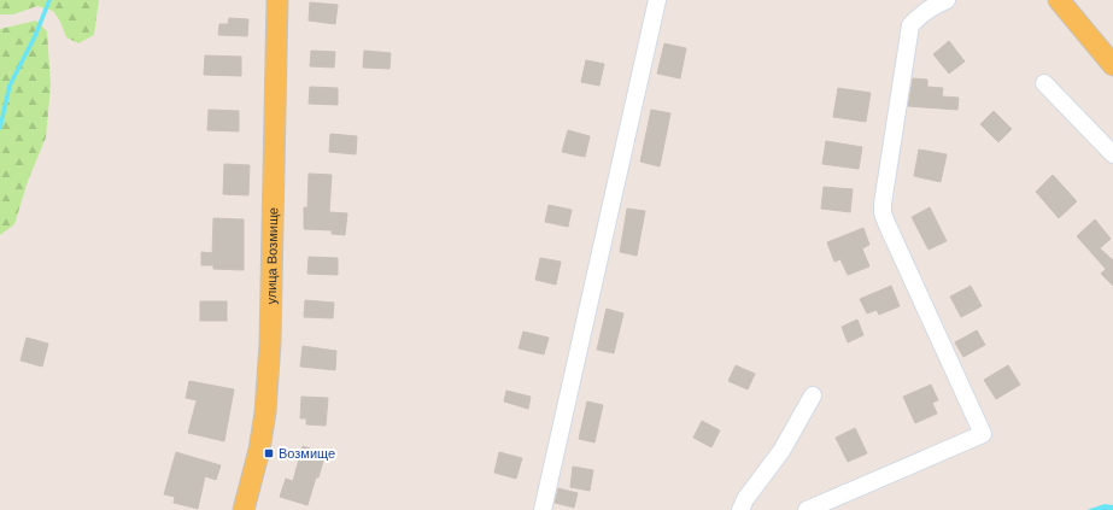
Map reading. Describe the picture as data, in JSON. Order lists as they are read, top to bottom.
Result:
{
  "streets": {
    "main road": ["улица Возмище"]
  },
  "places": {
    "transit": ["Возмище"]
  }
}
